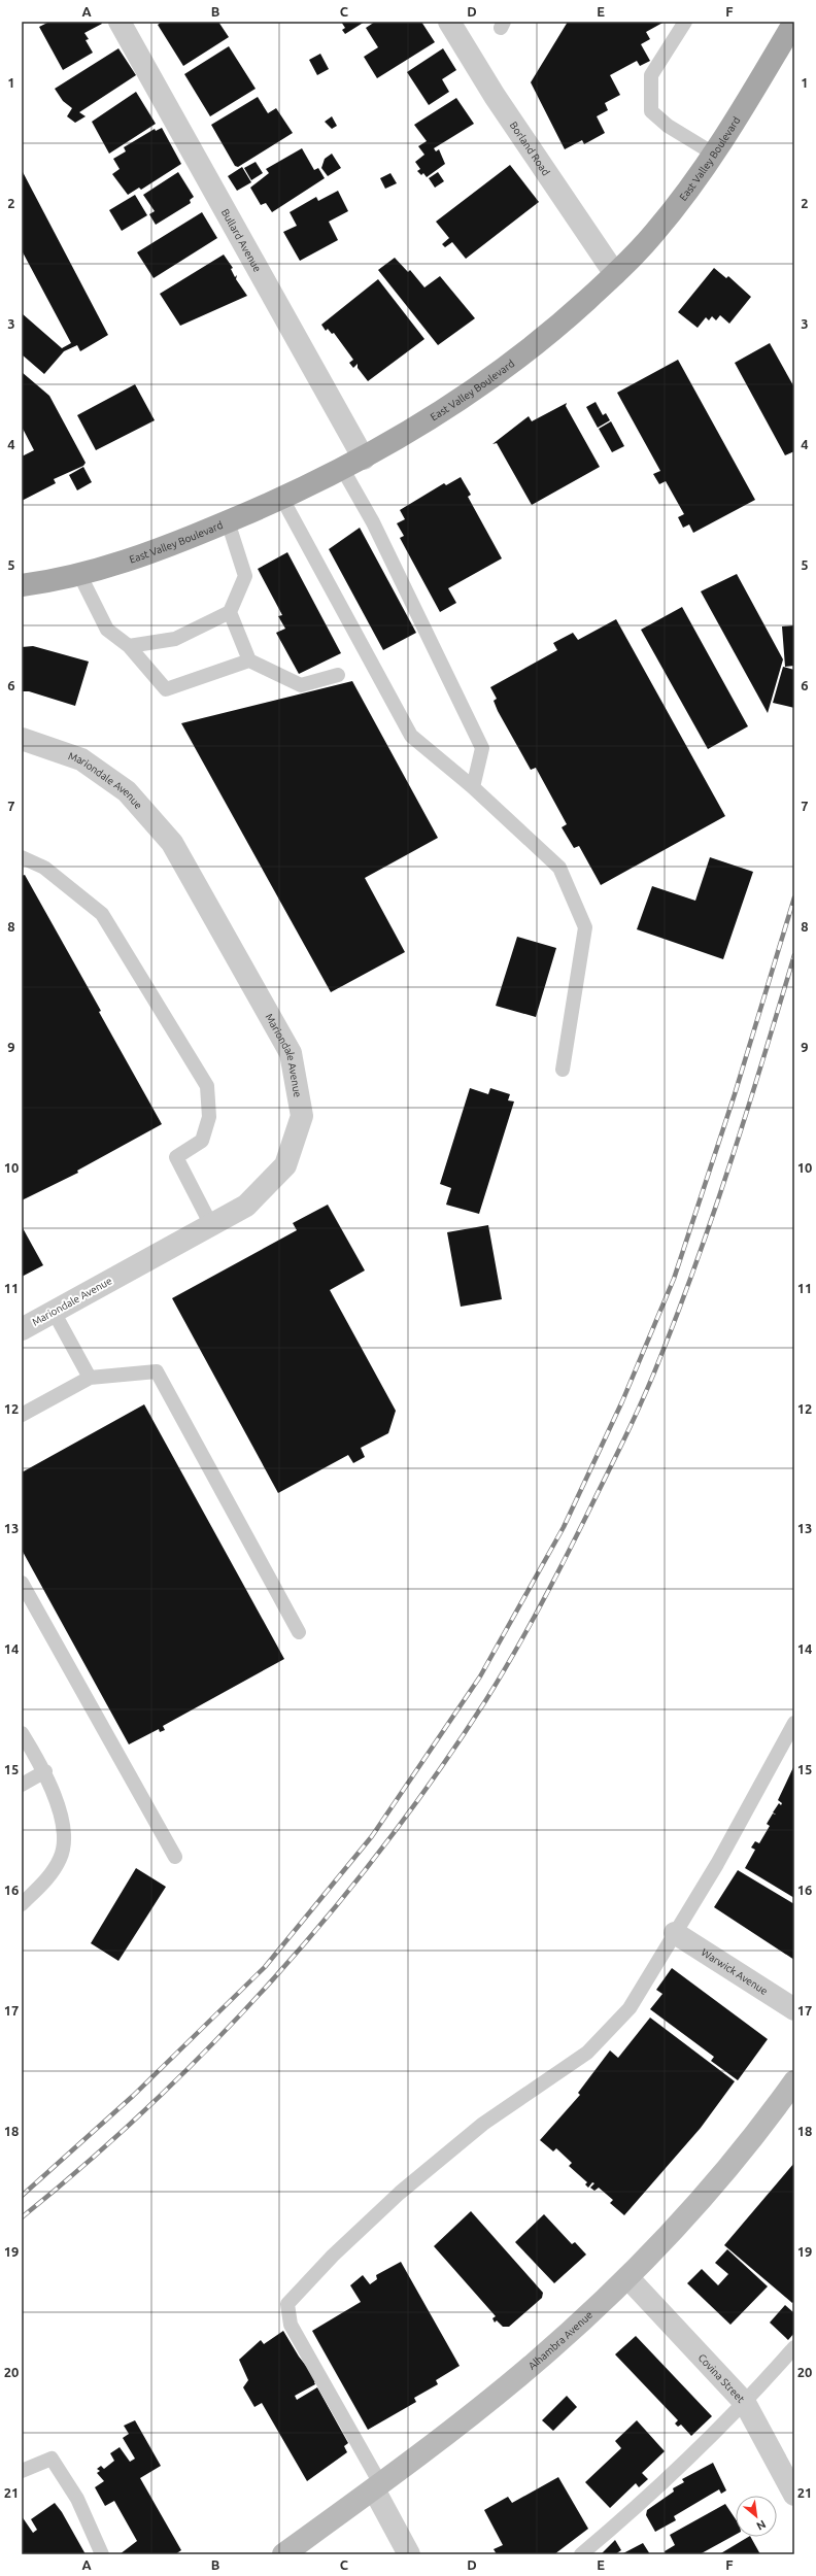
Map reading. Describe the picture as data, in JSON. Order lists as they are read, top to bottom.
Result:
{
  "streets": {
    "main road": ["East Valley Boulevard", "Alhambra Avenue"],
    "street": [
      "Borland Road",
      "Bullard Avenue",
      "Mariondale Avenue",
      "Warwick Avenue",
      "Covina Street"
    ]
  },
  "crossings": [
    ["Borland Road", "East Valley Boulevard"],
    ["East Valley Boulevard", "Bullard Avenue"],
    ["Alhambra Avenue", "Covina Street"]
  ],
  "north": "bottom right",
  "grid": {
    "columns": [
      "A",
      "B",
      "C",
      "D",
      "E",
      "F"
    ],
    "rows": [
      "1",
      "2",
      "3",
      "4",
      "5",
      "6",
      "7",
      "8",
      "9",
      "10",
      "11",
      "12",
      "13",
      "14",
      "15",
      "16",
      "17",
      "18",
      "19",
      "20",
      "21"
    ]
  }
}
